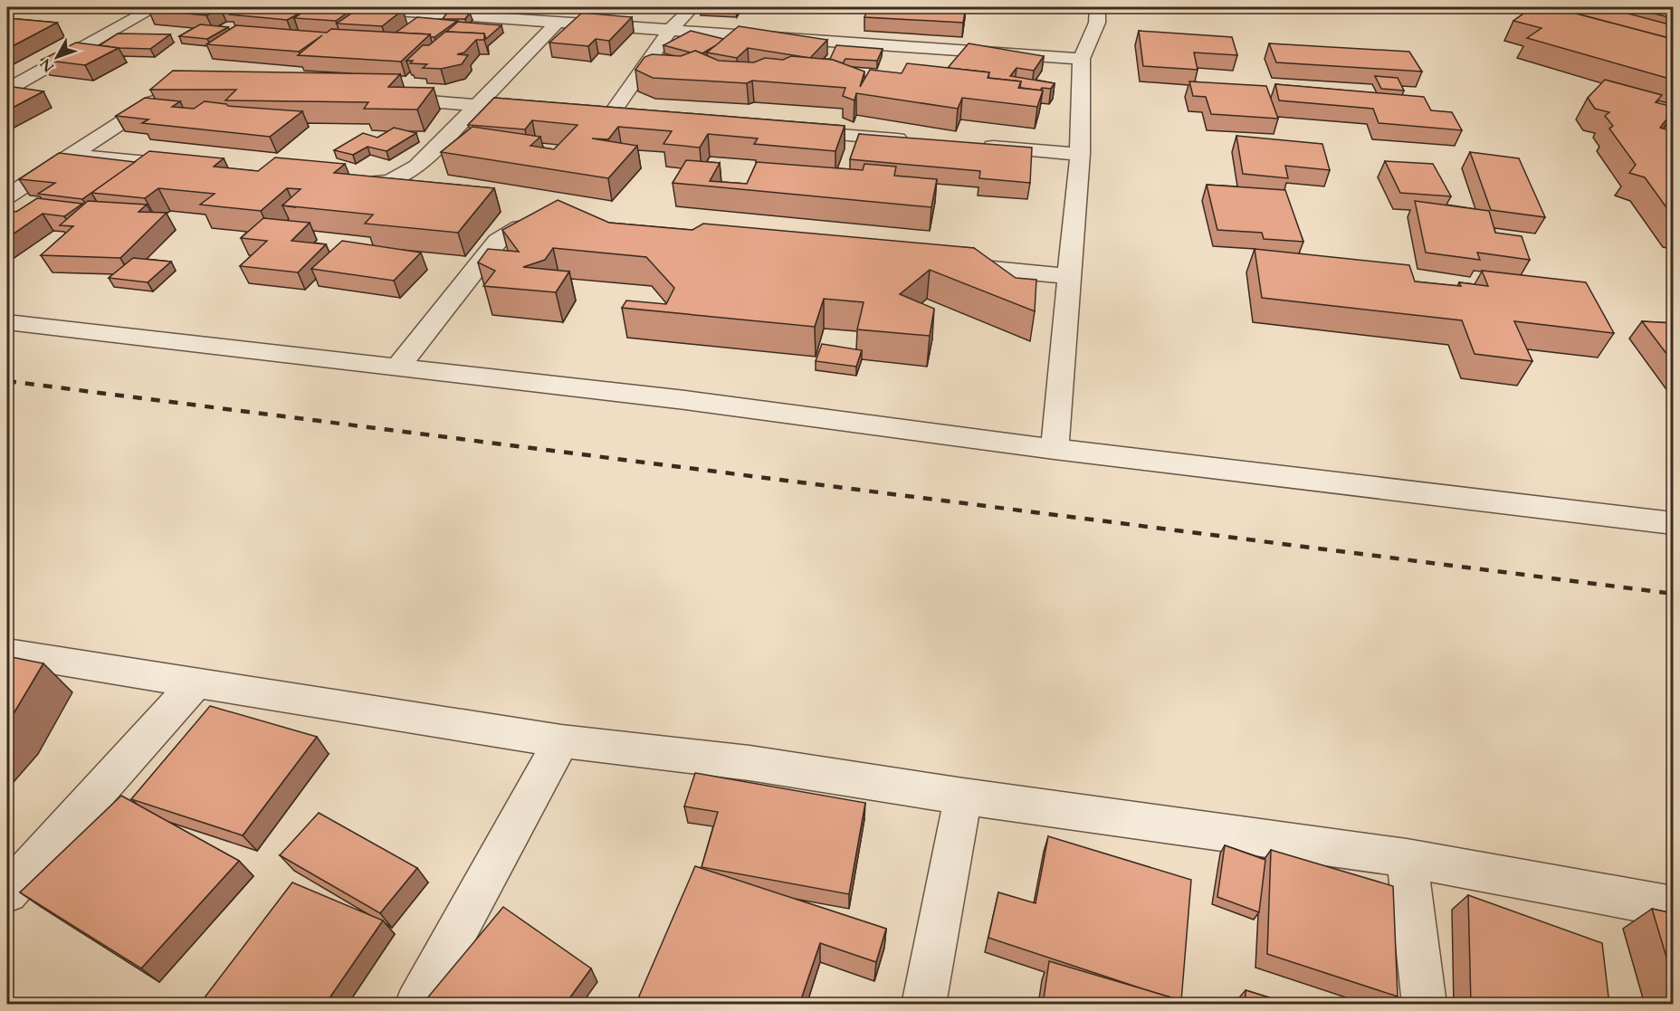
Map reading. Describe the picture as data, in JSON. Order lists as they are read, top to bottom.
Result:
{
  "north": "bottom left"
}
